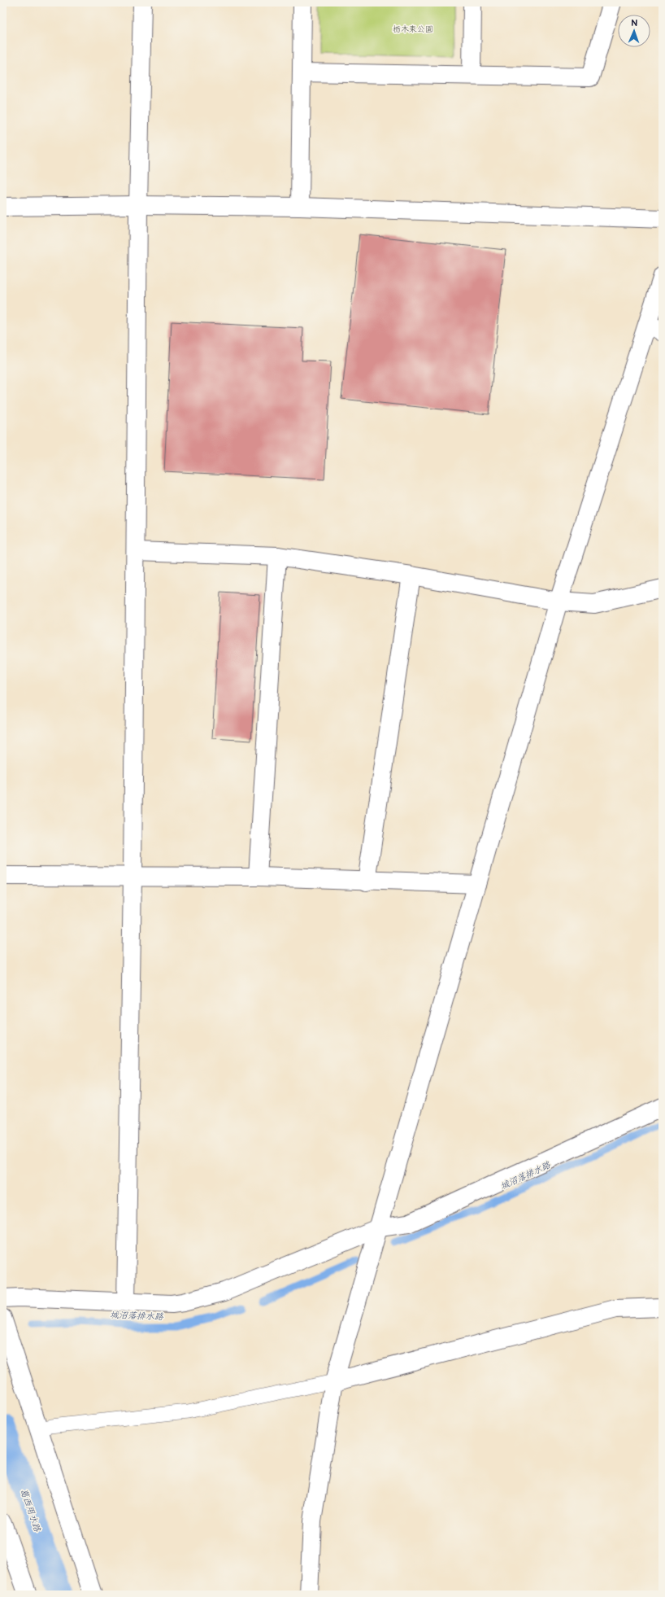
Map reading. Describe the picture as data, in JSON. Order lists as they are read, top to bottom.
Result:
{
  "water": ["城沼落排水路", "葛西用水路"],
  "parks": ["栃木東公園"],
  "north": "top"
}
